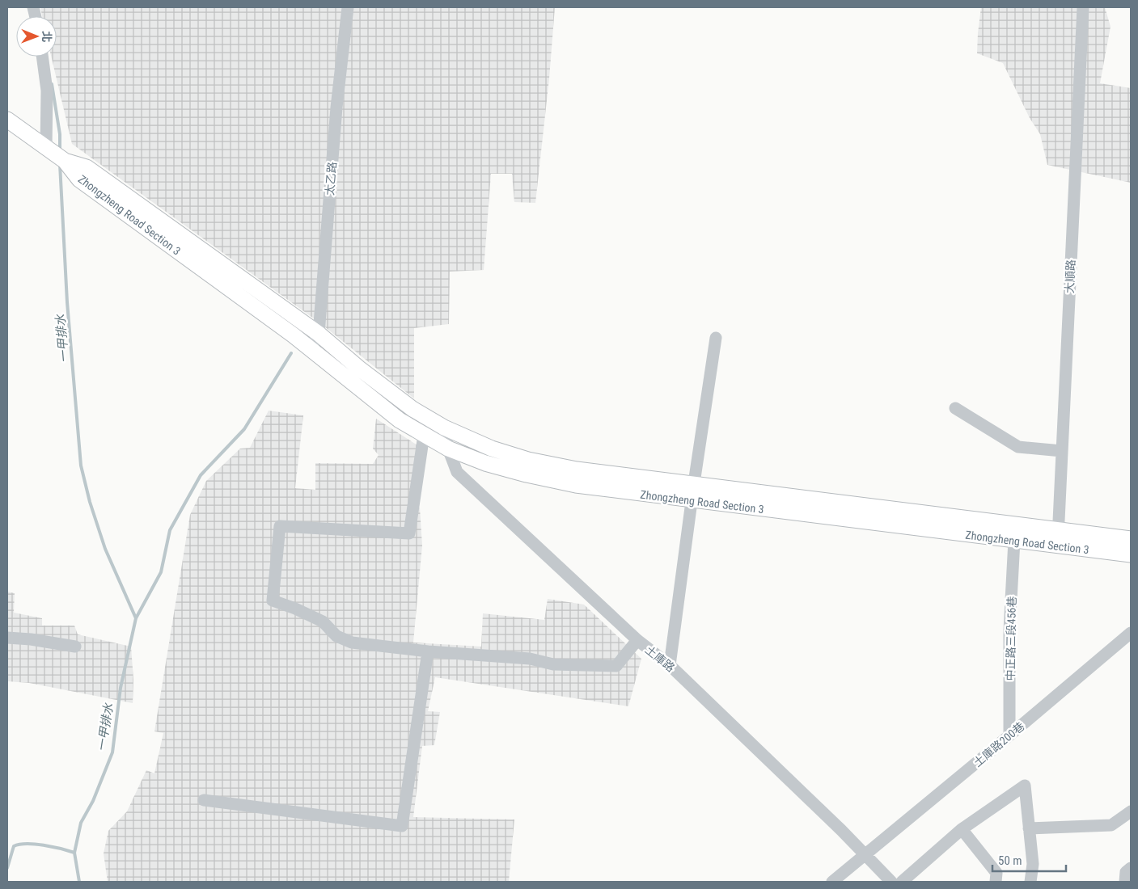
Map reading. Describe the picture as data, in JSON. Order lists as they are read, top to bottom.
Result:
{
  "streets": {
    "main road": ["Zhongzheng Road Section 3"],
    "street": [
      "太乙路",
      "大順路",
      "中正路三段456巷",
      "土庫路",
      "土庫路200巷"
    ]
  },
  "crossings": [
    ["太乙路", "Zhongzheng Road Section 3"],
    ["Zhongzheng Road Section 3", "大順路"],
    ["Zhongzheng Road Section 3", "中正路三段456巷"],
    ["Zhongzheng Road Section 3", "土庫路"],
    ["中正路三段456巷", "土庫路200巷"],
    ["土庫路", "土庫路200巷"]
  ],
  "water": ["一甲排水"],
  "scale_bar": "50 m",
  "north": "right"
}
